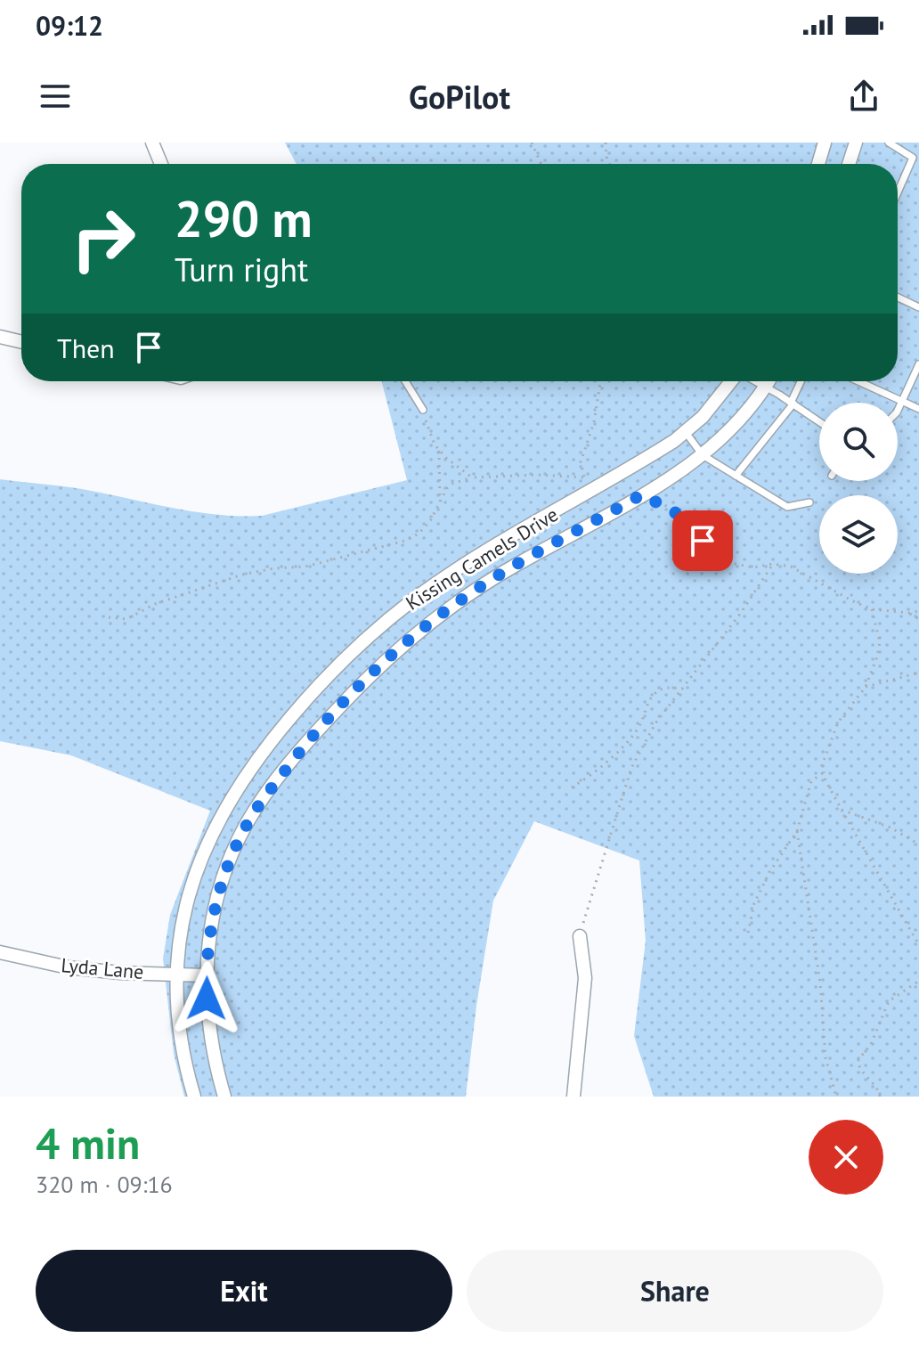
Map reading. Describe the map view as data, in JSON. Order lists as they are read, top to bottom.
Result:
{
  "streets": {
    "street": ["Kissing Camels Drive", "Lyda Lane"]
  },
  "crossings": [
    ["Kissing Camels Drive", "Lyda Lane"]
  ],
  "page": {
    "status": "09:12",
    "header": "GoPilot",
    "turn": ["290 m", "Turn right"],
    "then": "Then",
    "heading": ["4 min", "320 m · 09:16"],
    "buttons": ["Exit", "Share"]
  }
}
